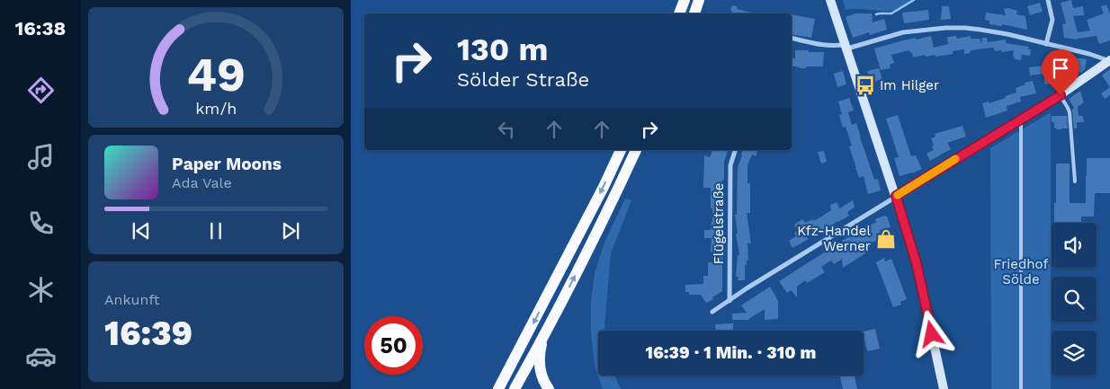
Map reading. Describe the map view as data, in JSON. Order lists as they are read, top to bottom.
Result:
{
  "streets": {
    "street": ["Flügelstraße"]
  },
  "parks": ["Friedhof Sölde"],
  "places": {
    "bus stop": ["Im Hilger"],
    "shop": ["Kfz-Handel Werner"]
  },
  "page": {
    "tabs": "16:38",
    "turn": ["130 m", "Sölder Straße"],
    "song": ["Paper Moons", "Ada Vale"],
    "tile": ["Ankunft", "16:39"],
    "limit": "50",
    "trip": "16:39 · 1 Min. · 310 m",
    "gauge": ["49", "km/h"]
  }
}
